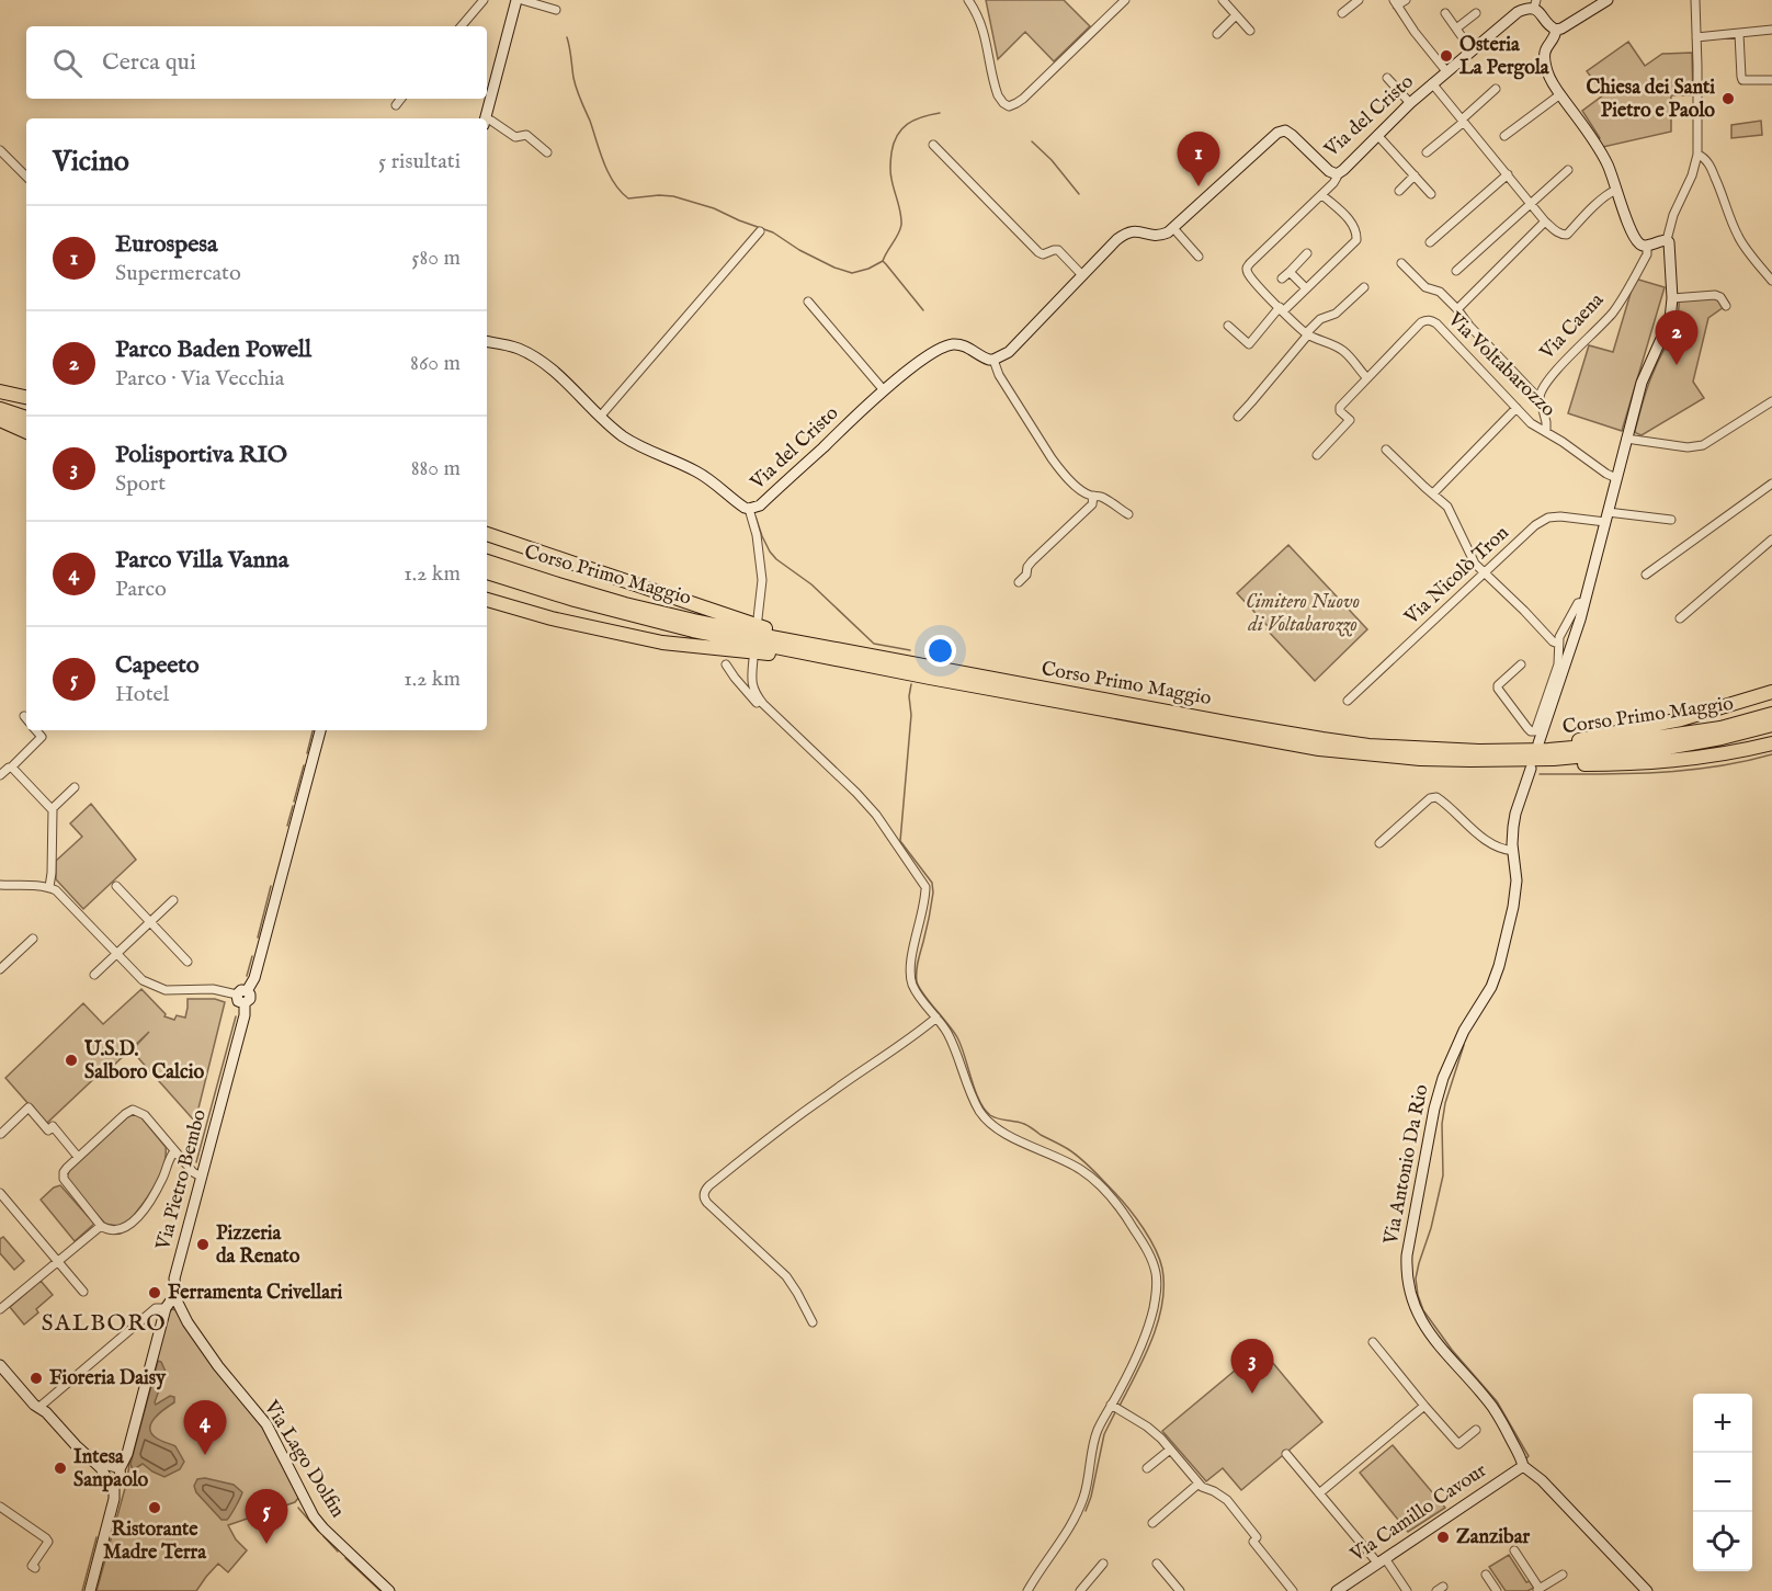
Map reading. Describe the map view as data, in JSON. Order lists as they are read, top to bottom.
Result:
{
  "streets": {
    "highway": ["Corso Primo Maggio"],
    "street": [
      "Via del Cristo",
      "Via Caena",
      "Via Voltabarozzo",
      "Via Nicolò Tron",
      "Via Antonio Da Rio",
      "Via Pietro Bembo",
      "Via Lago Dolfin",
      "Via Camillo Cavour"
    ]
  },
  "crossings": [
    ["Via Antonio Da Rio", "Via Camillo Cavour"],
    ["Via Pietro Bembo", "Via Lago Dolfin"]
  ],
  "districts": ["SALBORO"],
  "parks": ["Cimitero Nuovo di Voltabarozzo"],
  "places": [
    "Osteria La Pergola",
    "Chiesa dei Santi Pietro e Paolo",
    "U.S.D. Salboro Calcio",
    "Pizzeria da Renato",
    "Ferramenta Crivellari",
    "Fioreria Daisy",
    "Intesa Sanpaolo",
    "Ristorante Madre Terra",
    "Zanzibar"
  ],
  "page": {
    "search": "Cerca qui",
    "heading": ["Vicino", "5 risultati"],
    "pins": [
      "1",
      "2",
      "3",
      "4",
      "5"
    ],
    "list": [
      {
        "mark": "1",
        "name": "Eurospesa",
        "note": "Supermercato",
        "value": "580 m"
      },
      {
        "mark": "2",
        "name": "Parco Baden Powell",
        "note": "Parco · Via Vecchia",
        "value": "860 m"
      },
      {
        "mark": "3",
        "name": "Polisportiva RIO",
        "note": "Sport",
        "value": "880 m"
      },
      {
        "mark": "4",
        "name": "Parco Villa Vanna",
        "note": "Parco",
        "value": "1.2 km"
      },
      {
        "mark": "5",
        "name": "Capeeto",
        "note": "Hotel",
        "value": "1.2 km"
      }
    ],
    "map_buttons": ["+", "−"]
  }
}
